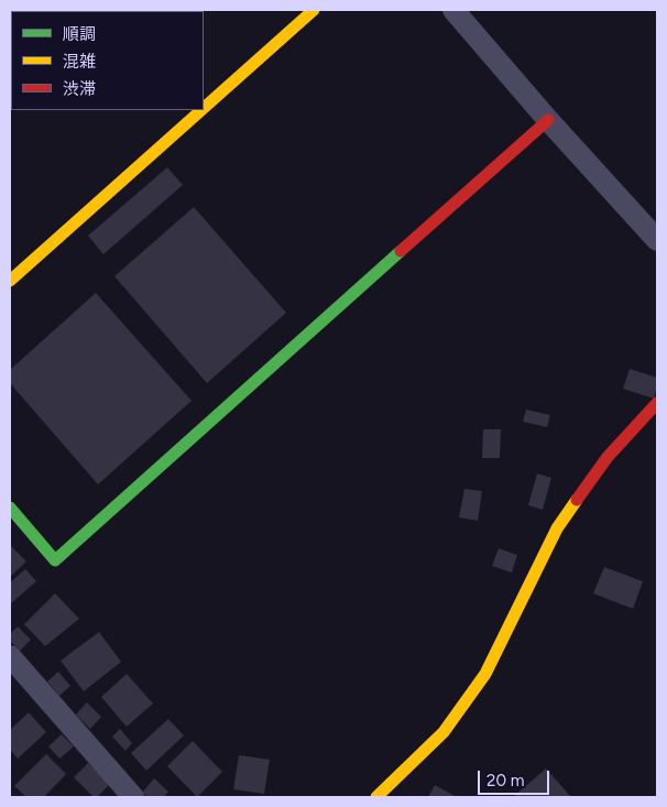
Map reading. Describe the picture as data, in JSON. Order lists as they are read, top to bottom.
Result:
{
  "legend": ["順調", "混雑", "渋滞"],
  "scale_bar": "20 m"
}
